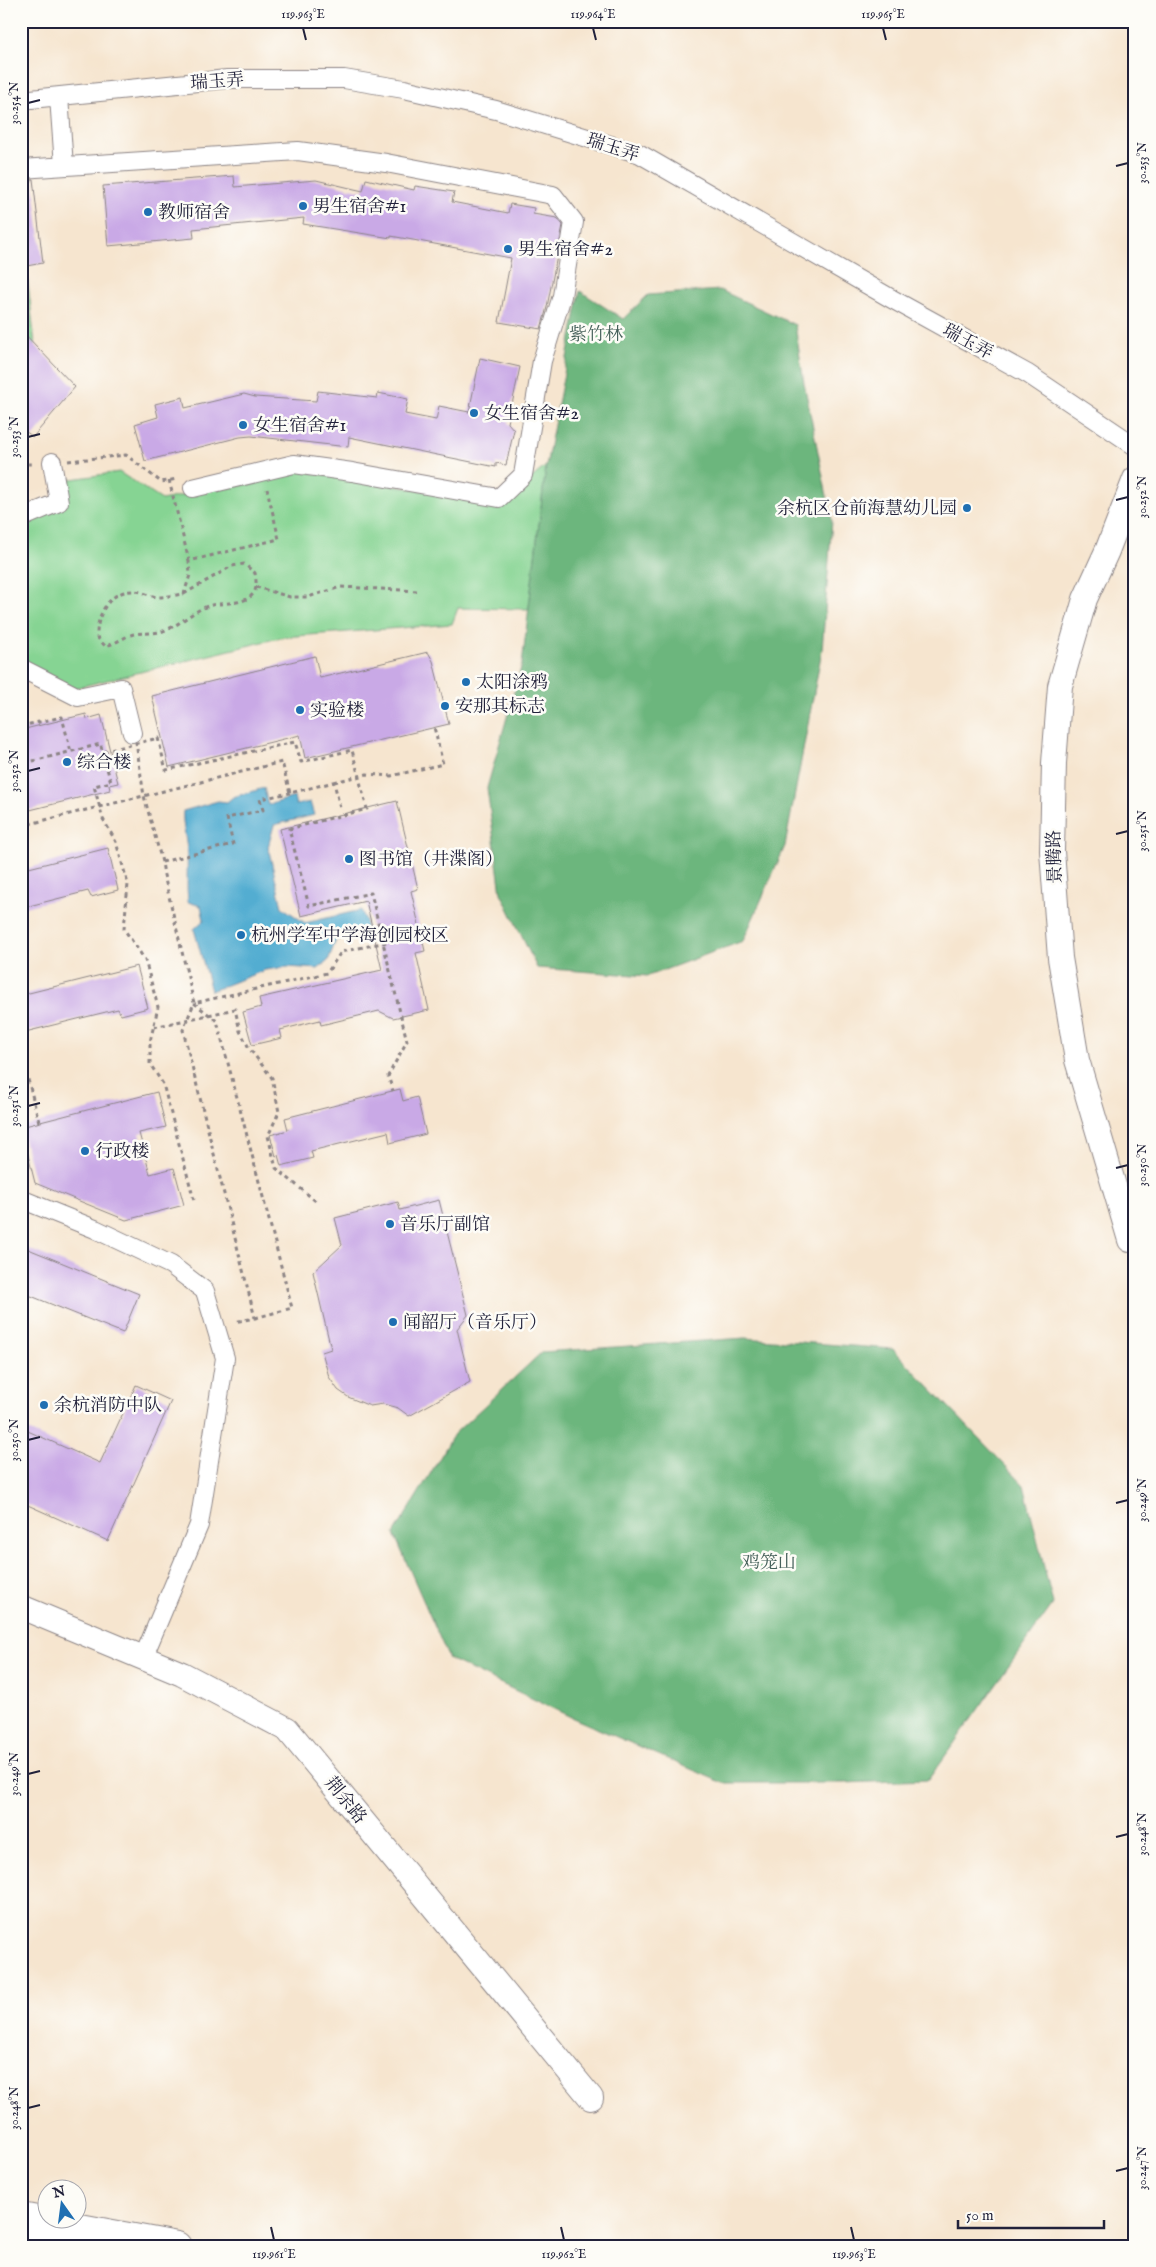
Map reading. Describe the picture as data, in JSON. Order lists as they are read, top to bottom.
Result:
{
  "streets": {
    "street": ["瑞玉弄", "景腾路", "荆余路"]
  },
  "parks": ["紫竹林", "鸡笼山"],
  "places": [
    "男生宿舍#1",
    "教师宿舍",
    "男生宿舍#2",
    "女生宿舍#2",
    "女生宿舍#1",
    "余杭区仓前海慧幼儿园",
    "太阳涂鸦",
    "安那其标志",
    "实验楼",
    "综合楼",
    "图书馆（井渫阁）",
    "杭州学军中学海创园校区",
    "行政楼",
    "音乐厅副馆",
    "闻韶厅（音乐厅）",
    "余杭消防中队"
  ],
  "scale_bar": "50 m",
  "north": "top",
  "coordinates": [
    "119.963°E",
    "119.964°E",
    "119.965°E",
    "30.254°N",
    "30.253°N",
    "30.252°N",
    "30.251°N",
    "30.250°N",
    "30.249°N",
    "30.248°N",
    "30.247°N",
    "119.961°E",
    "119.962°E"
  ]
}
